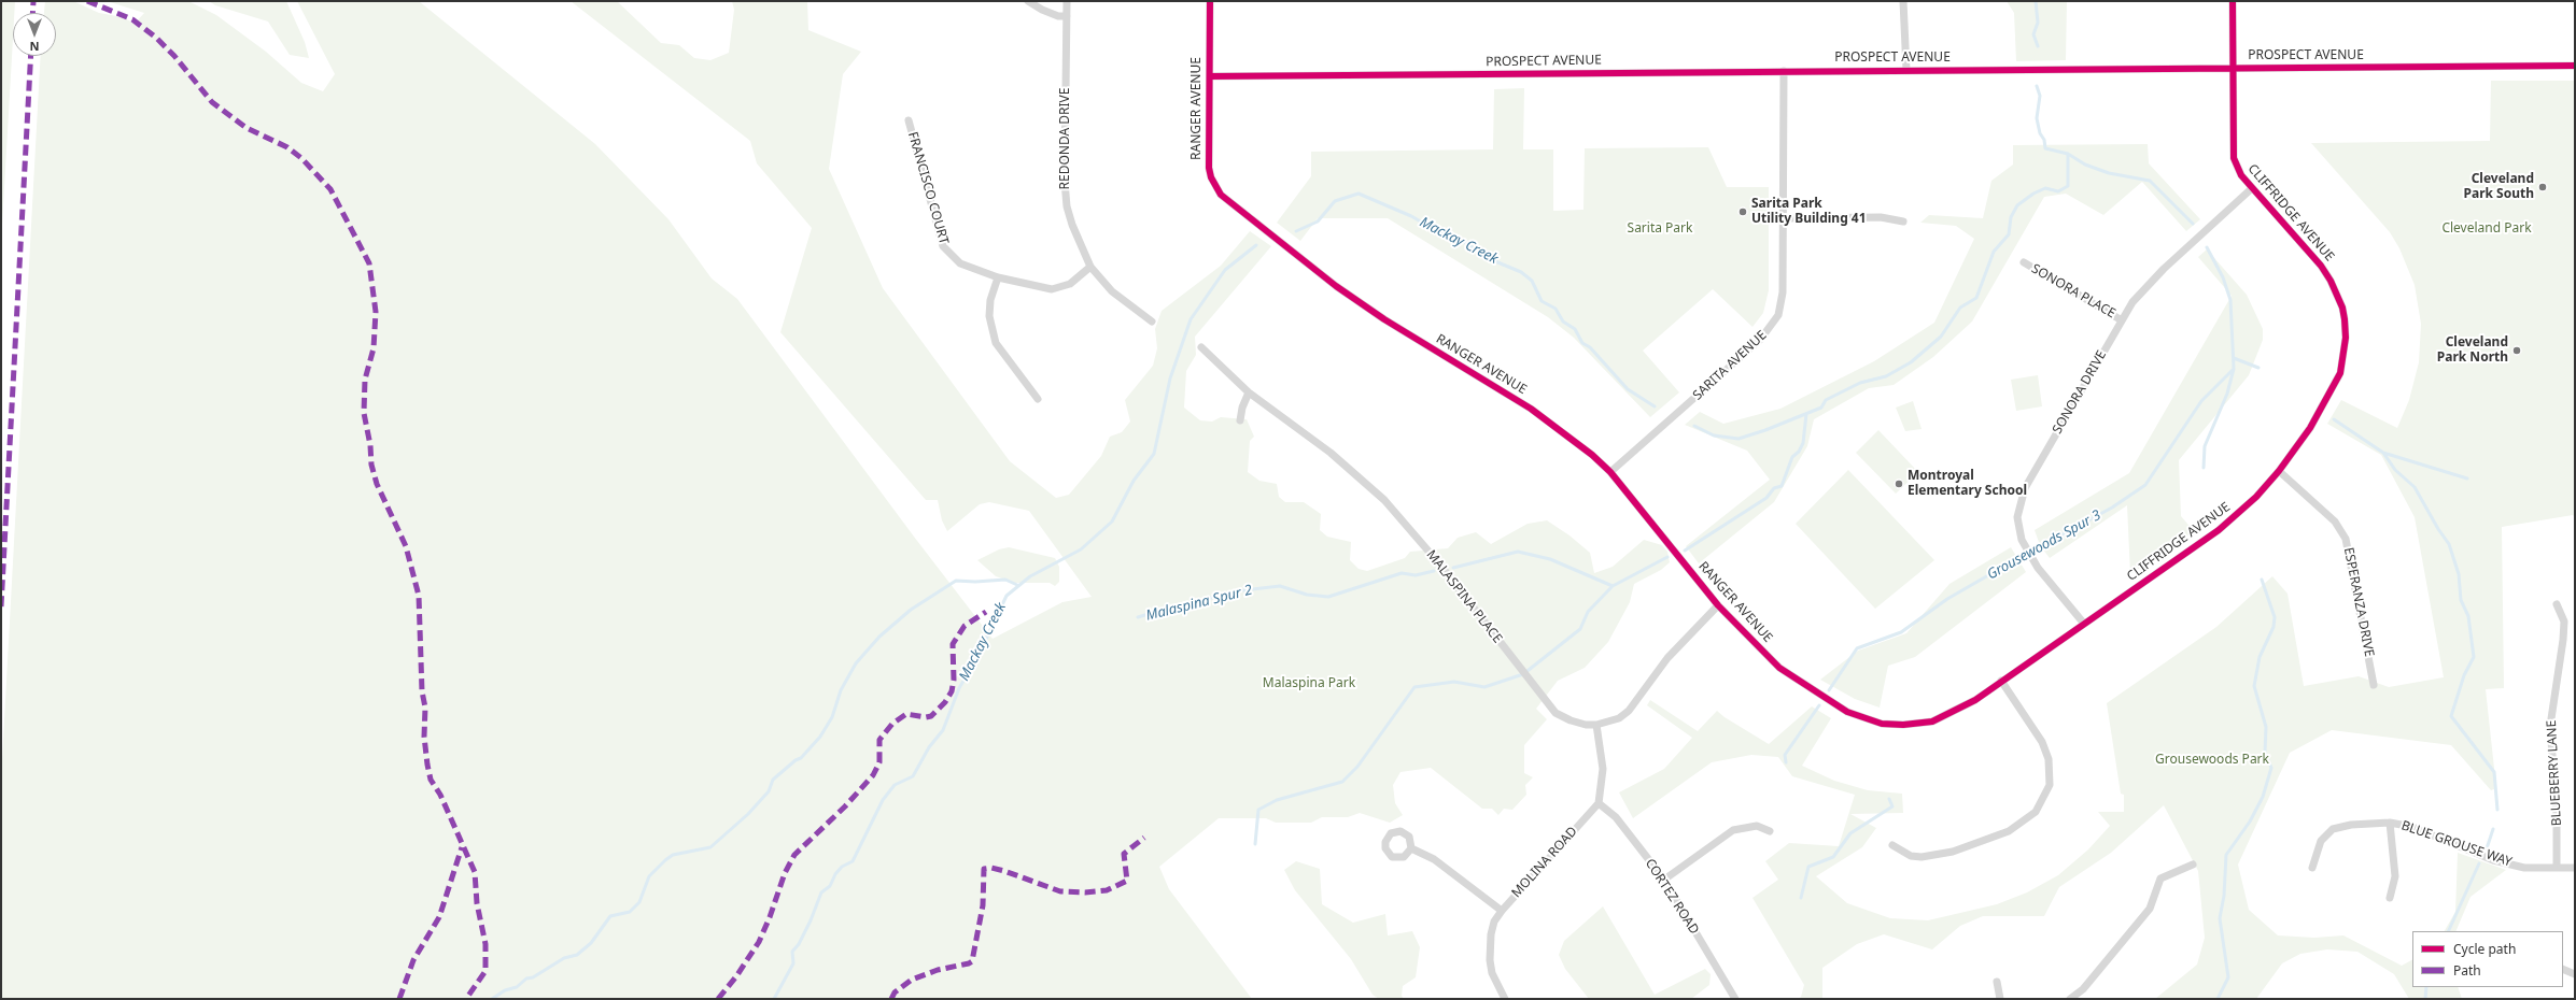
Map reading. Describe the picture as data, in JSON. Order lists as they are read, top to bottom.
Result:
{
  "streets": {
    "street": [
      "PROSPECT AVENUE",
      "RANGER AVENUE",
      "REDONDA DRIVE",
      "FRANCISCO COURT",
      "CLIFFRIDGE AVENUE",
      "SONORA PLACE",
      "SARITA AVENUE",
      "SONORA DRIVE",
      "MALASPINA PLACE",
      "ESPERANZA DRIVE",
      "BLUEBERRY LANE",
      "BLUE GROUSE WAY",
      "MOLINA ROAD",
      "CORTEZ ROAD"
    ]
  },
  "crossings": [
    ["PROSPECT AVENUE", "RANGER AVENUE"],
    ["PROSPECT AVENUE", "CLIFFRIDGE AVENUE"],
    ["PROSPECT AVENUE", "SARITA AVENUE"],
    ["RANGER AVENUE", "CLIFFRIDGE AVENUE"],
    ["RANGER AVENUE", "SARITA AVENUE"],
    ["RANGER AVENUE", "MALASPINA PLACE"],
    ["REDONDA DRIVE", "FRANCISCO COURT"],
    ["CLIFFRIDGE AVENUE", "SONORA DRIVE"],
    ["CLIFFRIDGE AVENUE", "ESPERANZA DRIVE"],
    ["SONORA PLACE", "SONORA DRIVE"],
    ["BLUEBERRY LANE", "BLUE GROUSE WAY"],
    ["MOLINA ROAD", "CORTEZ ROAD"]
  ],
  "water": ["Mackay Creek", "Grousewoods Spur 3", "Malaspina Spur 2"],
  "parks": [
    "Sarita Park",
    "Cleveland Park",
    "Malaspina Park",
    "Grousewoods Park"
  ],
  "places": [
    "Cleveland Park South",
    "Sarita Park Utility Building 41",
    "Cleveland Park North",
    "Montroyal Elementary School"
  ],
  "legend": ["Cycle path", "Path"],
  "north": "bottom"
}
